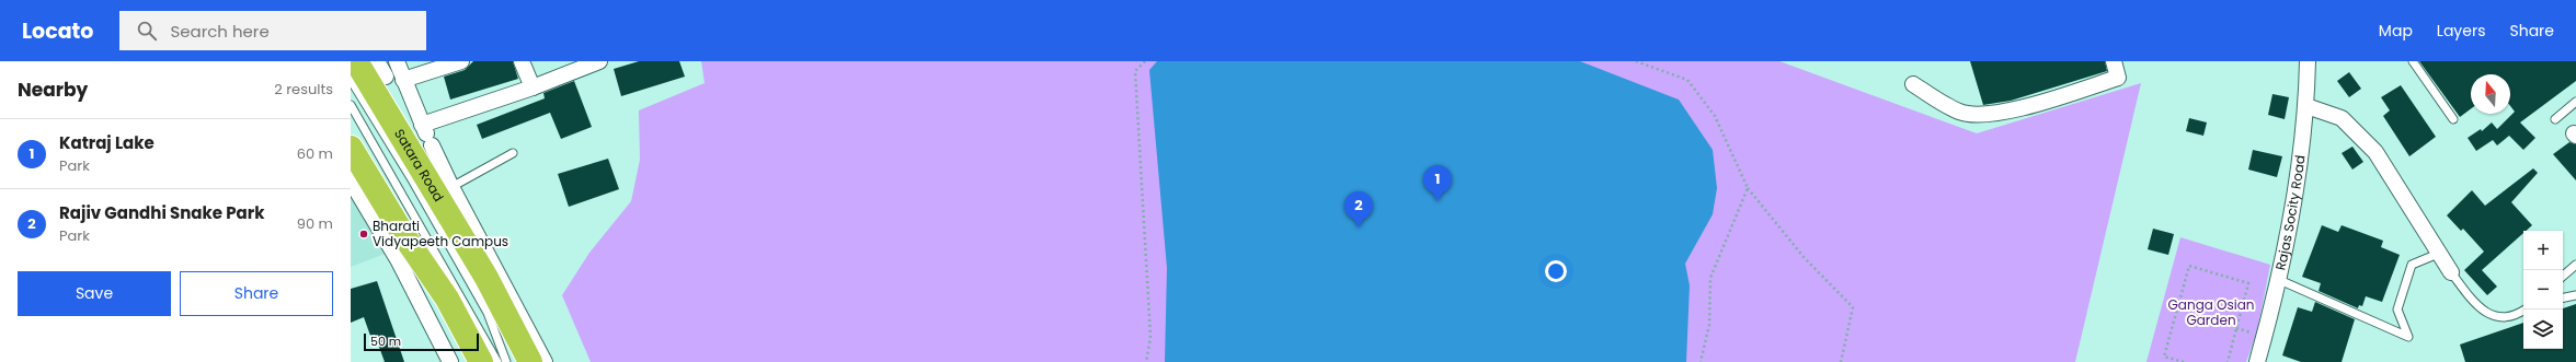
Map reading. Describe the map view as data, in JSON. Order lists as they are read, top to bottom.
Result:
{
  "streets": {
    "highway": ["Satara Road"],
    "street": ["Rajas Socity Road"]
  },
  "parks": ["Ganga Osian Garden"],
  "places": ["Bharati Vidyapeeth Campus"],
  "scale_bar": "50 m",
  "north": "top",
  "page": {
    "header": "Locato",
    "search": "Search here",
    "nav": ["Map", "Layers", "Share"],
    "heading": ["Nearby", "2 results"],
    "list": [
      {
        "mark": "1",
        "name": "Katraj Lake",
        "note": "Park",
        "value": "60 m"
      },
      {
        "mark": "2",
        "name": "Rajiv Gandhi Snake Park",
        "note": "Park",
        "value": "90 m"
      }
    ],
    "pins": ["1", "2"],
    "map_buttons": ["+", "−"],
    "buttons": ["Save", "Share"],
    "scale": "50 m"
  }
}
